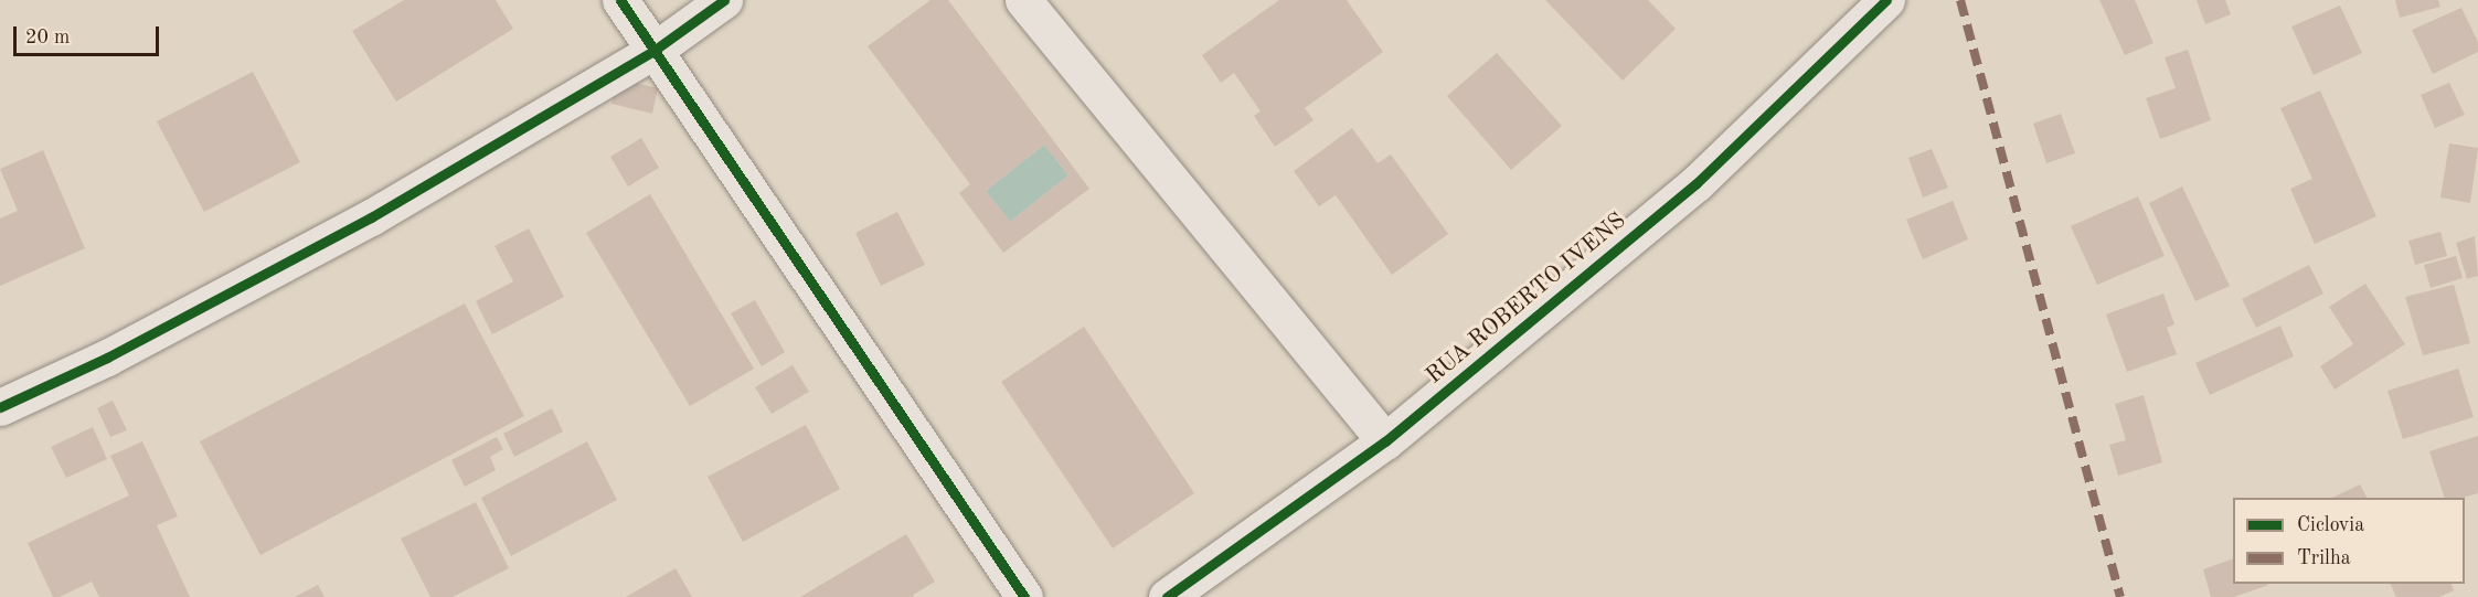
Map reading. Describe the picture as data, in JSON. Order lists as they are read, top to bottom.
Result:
{
  "streets": {
    "street": ["RUA ROBERTO IVENS"]
  },
  "legend": ["Ciclovia", "Trilha"],
  "scale_bar": "20 m"
}
